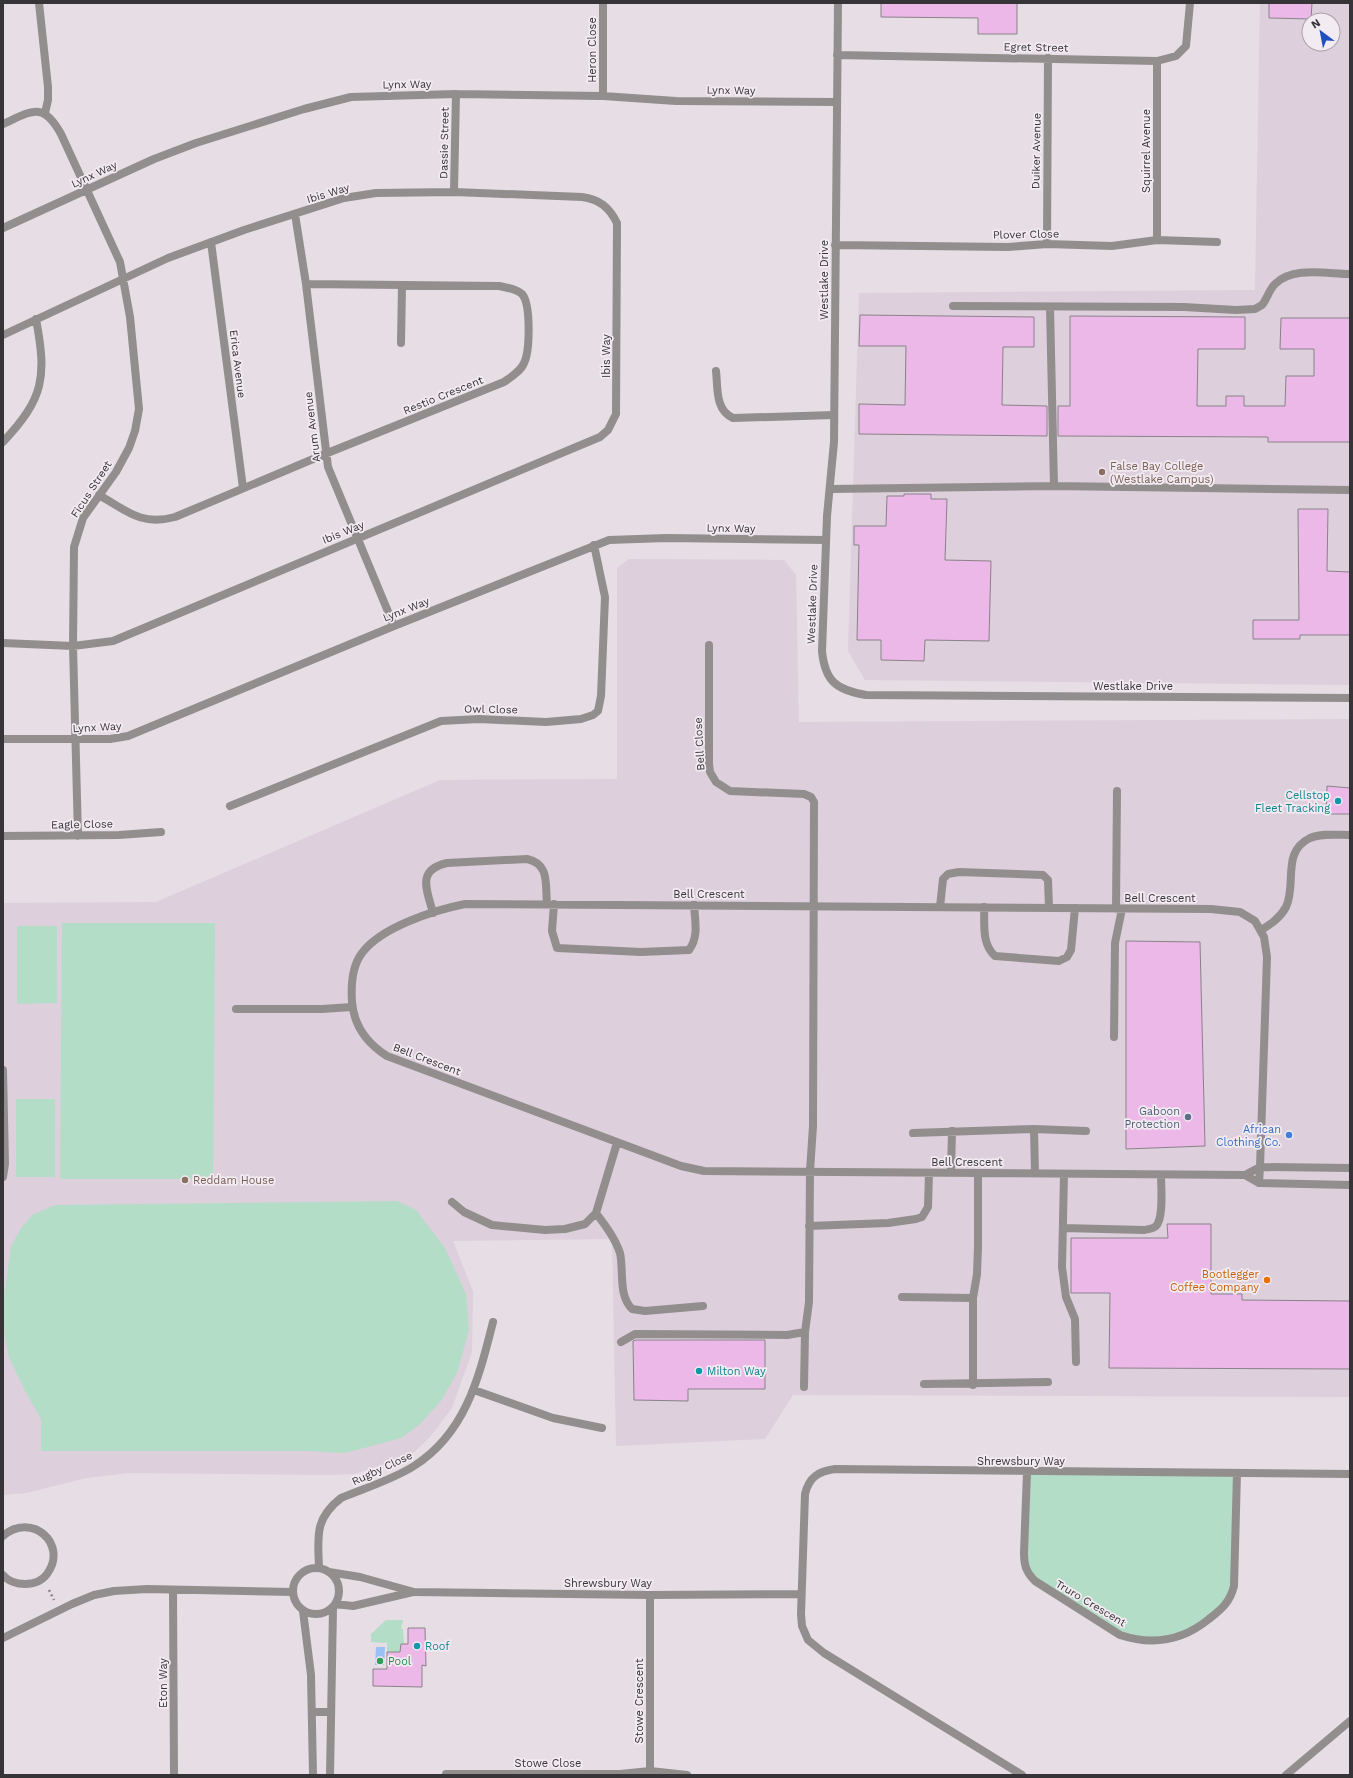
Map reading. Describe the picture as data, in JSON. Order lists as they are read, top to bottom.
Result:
{
  "streets": {
    "street": [
      "Egret Street",
      "Heron Close",
      "Lynx Way",
      "Dassie Street",
      "Duiker Avenue",
      "Squirrel Avenue",
      "Ibis Way",
      "Plover Close",
      "Westlake Drive",
      "Erica Avenue",
      "Restio Crescent",
      "Arum Avenue",
      "Ficus Street",
      "Owl Close",
      "Bell Close",
      "Eagle Close",
      "Bell Crescent",
      "Shrewsbury Way",
      "Rugby Close",
      "Truro Crescent",
      "Eton Way",
      "Stowe Crescent",
      "Stowe Close"
    ]
  },
  "crossings": [
    ["Egret Street", "Duiker Avenue"],
    ["Egret Street", "Squirrel Avenue"],
    ["Egret Street", "Westlake Drive"],
    ["Heron Close", "Lynx Way"],
    ["Lynx Way", "Dassie Street"],
    ["Lynx Way", "Westlake Drive"],
    ["Lynx Way", "Arum Avenue"],
    ["Lynx Way", "Ficus Street"],
    ["Lynx Way", "Owl Close"],
    ["Dassie Street", "Ibis Way"],
    ["Duiker Avenue", "Plover Close"],
    ["Squirrel Avenue", "Plover Close"],
    ["Ibis Way", "Erica Avenue"],
    ["Ibis Way", "Arum Avenue"],
    ["Ibis Way", "Ficus Street"],
    ["Plover Close", "Westlake Drive"],
    ["Erica Avenue", "Restio Crescent"],
    ["Restio Crescent", "Arum Avenue"],
    ["Restio Crescent", "Ficus Street"],
    ["Ficus Street", "Eagle Close"],
    ["Bell Close", "Bell Crescent"],
    ["Shrewsbury Way", "Truro Crescent"],
    ["Shrewsbury Way", "Stowe Crescent"],
    ["Stowe Crescent", "Stowe Close"]
  ],
  "places": [
    "False Bay College (Westlake Campus)",
    "Cellstop Fleet Tracking",
    "Gaboon Protection",
    "African Clothing Co.",
    "Reddam House",
    "Bootlegger Coffee Company",
    "Milton Way",
    "Roof",
    "Pool"
  ],
  "north": "top left"
}
